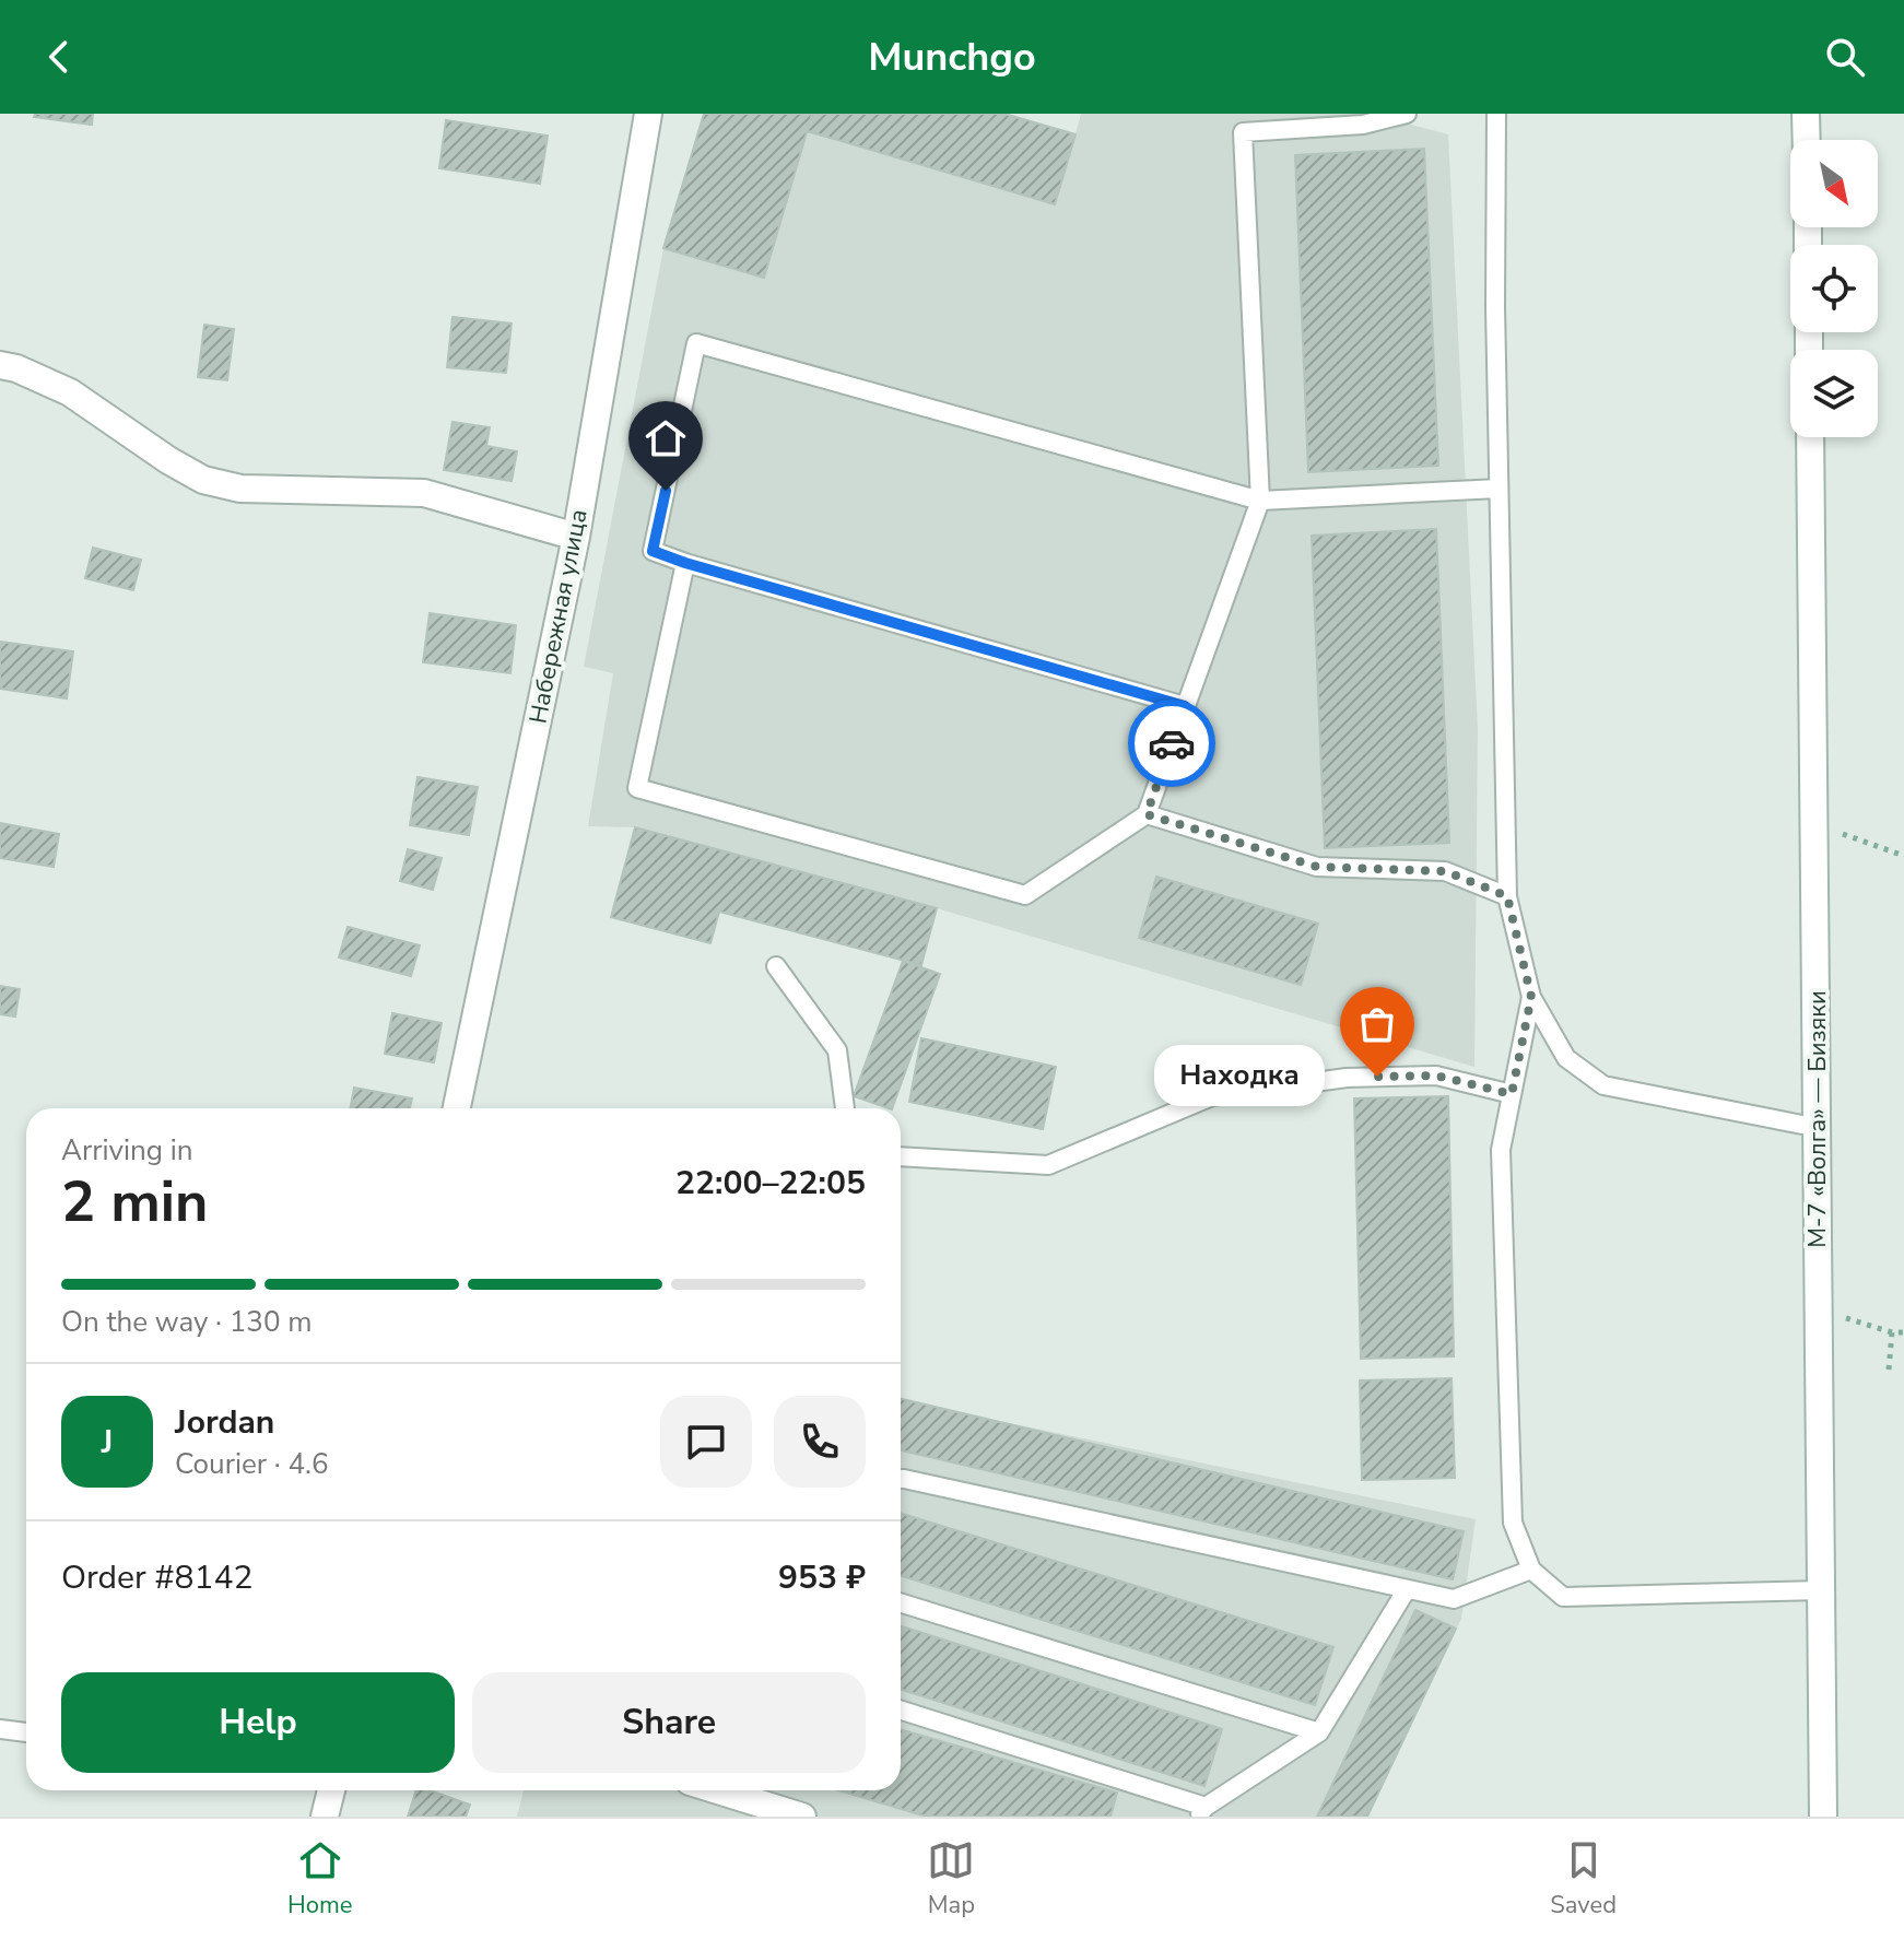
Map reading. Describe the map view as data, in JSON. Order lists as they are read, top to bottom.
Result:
{
  "streets": {
    "street": ["Набережная улица", "М-7 «Волга» — Бизяки"]
  },
  "places": ["Находка"],
  "north": "bottom right",
  "page": {
    "header": "Munchgo",
    "bubble": "Находка",
    "heading": ["2 min", "Arriving in", "22:00–22:05"],
    "panel": [
      "Jordan",
      "Courier · 4.6",
      "Order #8142",
      "953 ₽"
    ],
    "bar": "On the way · 130 m",
    "round": "J",
    "buttons": ["Help", "Share"],
    "tabs": ["Home", "Map", "Saved"]
  }
}
